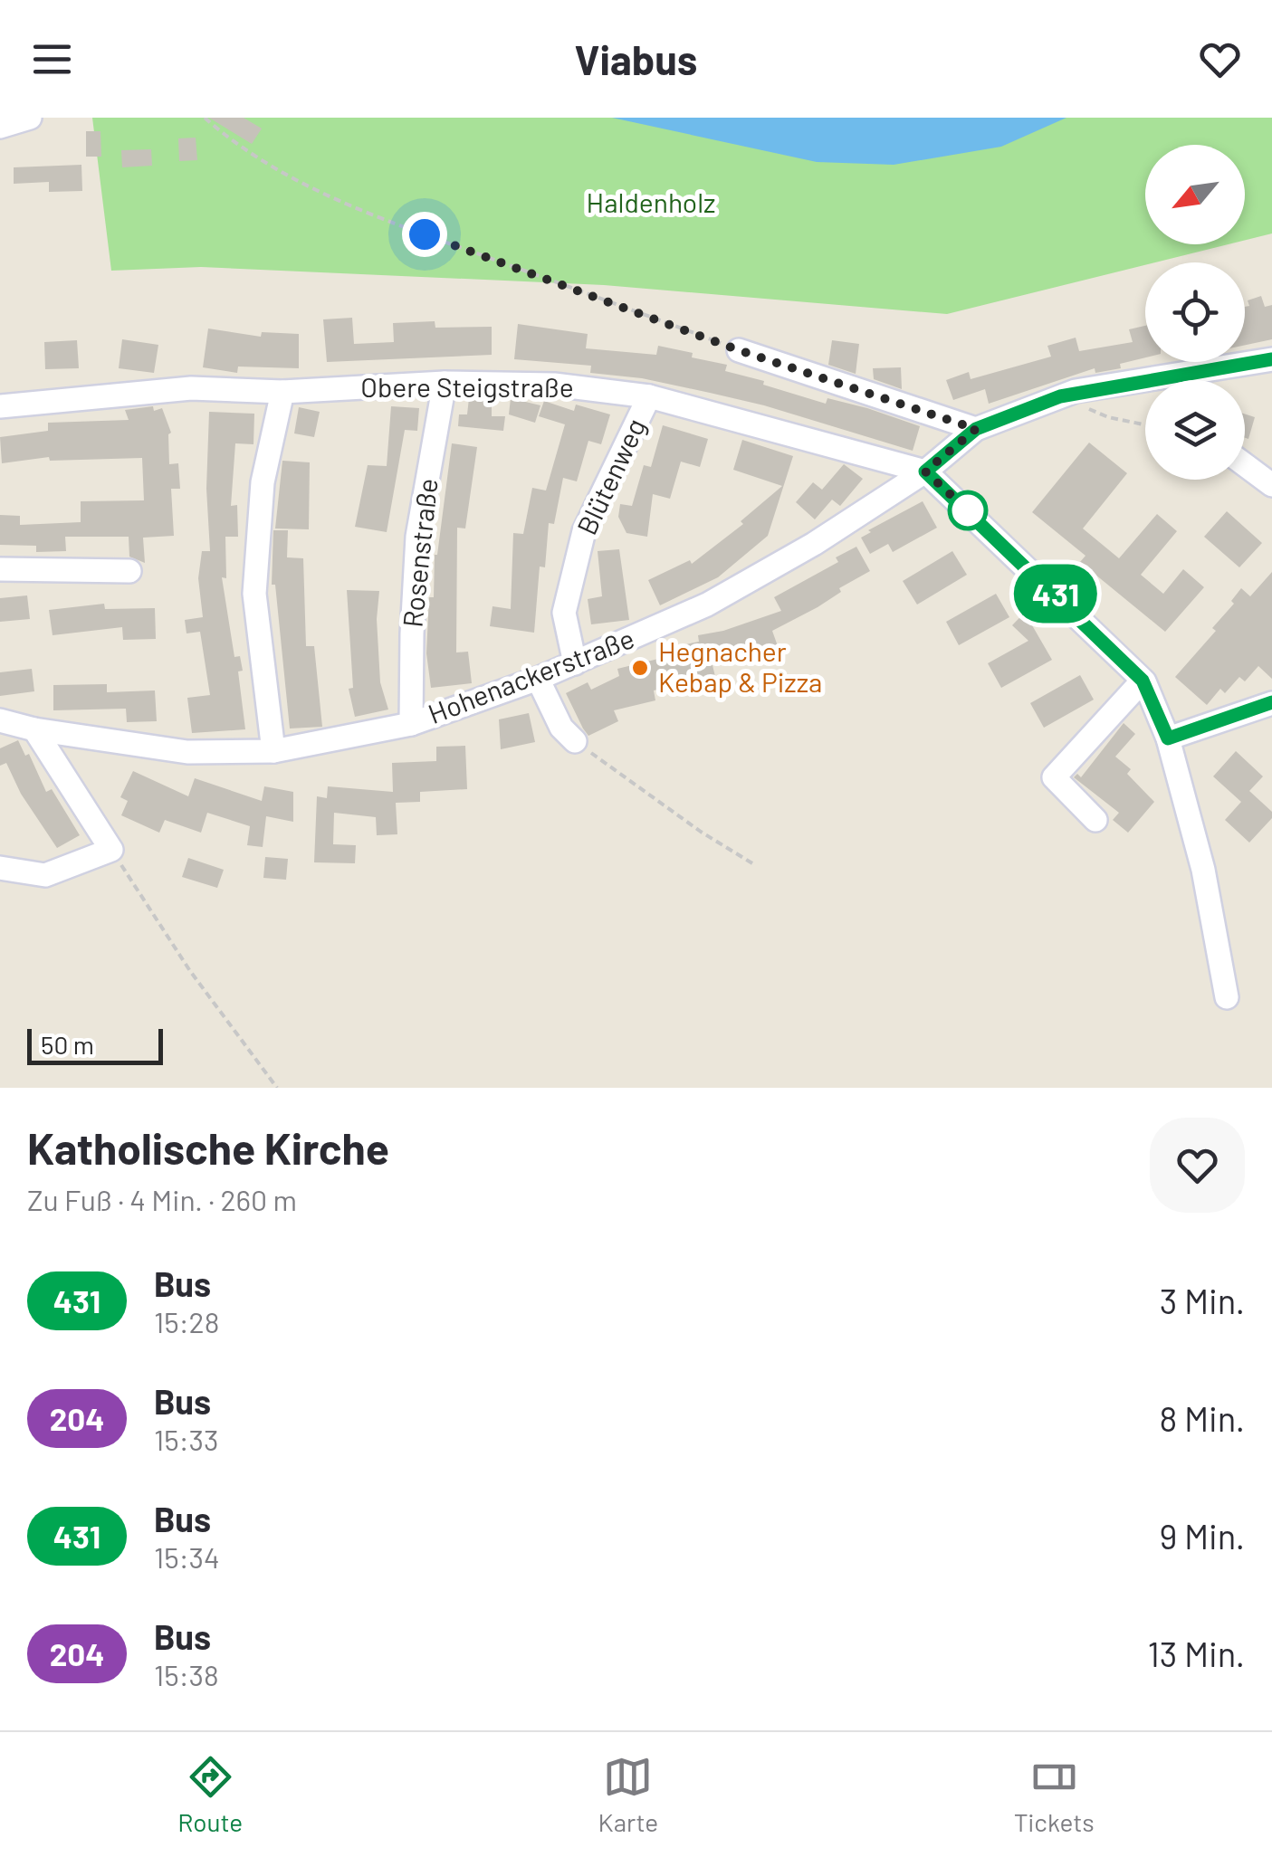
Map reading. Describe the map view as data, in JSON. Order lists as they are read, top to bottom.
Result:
{
  "streets": {
    "street": [
      "Obere Steigstraße",
      "Blütenweg",
      "Rosenstraße",
      "Hohenackerstraße"
    ]
  },
  "crossings": [
    ["Obere Steigstraße", "Blütenweg"],
    ["Obere Steigstraße", "Rosenstraße"],
    ["Obere Steigstraße", "Hohenackerstraße"],
    ["Blütenweg", "Hohenackerstraße"],
    ["Rosenstraße", "Hohenackerstraße"]
  ],
  "parks": ["Haldenholz"],
  "places": ["Hegnacher Kebap & Pizza"],
  "lines": ["bus line 431"],
  "scale_bar": "50 m",
  "north": "bottom left",
  "page": {
    "header": "Viabus",
    "on_map": "431",
    "scale": "50 m",
    "heading": ["Katholische Kirche", "Zu Fuß · 4 Min. · 260 m"],
    "list": [
      {
        "mark": "431",
        "name": "Bus",
        "note": "15:28",
        "value": "3 Min."
      },
      {
        "mark": "204",
        "name": "Bus",
        "note": "15:33",
        "value": "8 Min."
      },
      {
        "mark": "431",
        "name": "Bus",
        "note": "15:34",
        "value": "9 Min."
      },
      {
        "mark": "204",
        "name": "Bus",
        "note": "15:38",
        "value": "13 Min."
      }
    ],
    "tabs": ["Route", "Karte", "Tickets"]
  }
}
